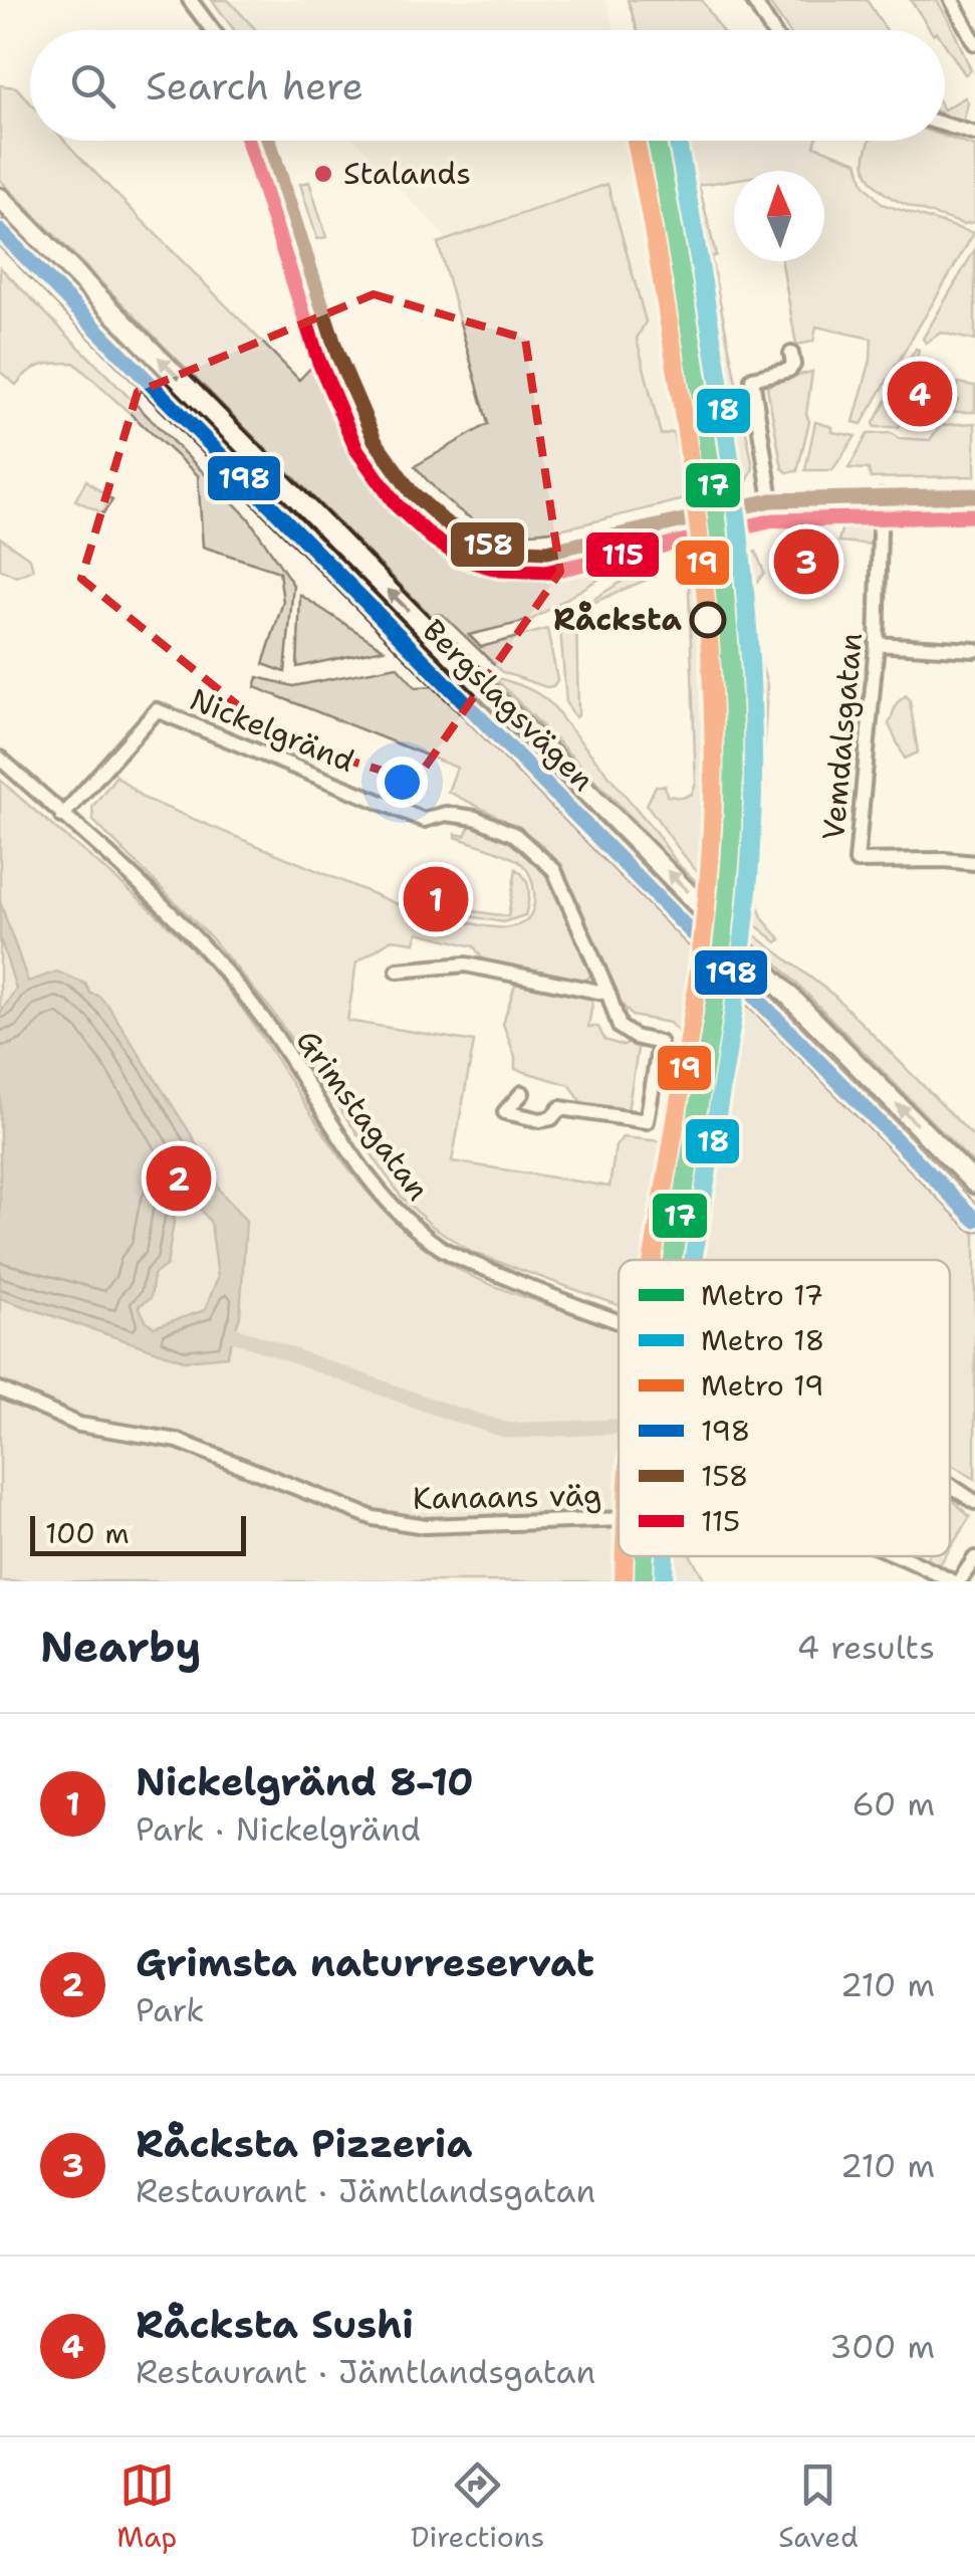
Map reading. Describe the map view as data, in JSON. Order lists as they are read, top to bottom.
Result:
{
  "streets": {
    "main road": ["Bergslagsvägen"],
    "street": [
      "Nickelgränd",
      "Vemdalsgatan",
      "Grimstagatan",
      "Kanaans väg"
    ]
  },
  "crossings": [
    ["Nickelgränd", "Grimstagatan"]
  ],
  "places": ["Stalands", "Råcksta"],
  "lines": [
    "metro line 17",
    "metro line 18",
    "metro line 19",
    "transit line 158",
    "transit line 115",
    "transit line 198"
  ],
  "legend": [
    "Metro 17",
    "Metro 18",
    "Metro 19",
    "198",
    "158",
    "115"
  ],
  "scale_bar": "100 m",
  "north": "top",
  "page": {
    "search": "Search here",
    "pins": [
      "4",
      "3",
      "1",
      "2"
    ],
    "scale": "100 m",
    "heading": ["Nearby", "4 results"],
    "list": [
      {
        "mark": "1",
        "name": "Nickelgränd 8-10",
        "note": "Park · Nickelgränd",
        "value": "60 m"
      },
      {
        "mark": "2",
        "name": "Grimsta naturreservat",
        "note": "Park",
        "value": "210 m"
      },
      {
        "mark": "3",
        "name": "Råcksta Pizzeria",
        "note": "Restaurant · Jämtlandsgatan",
        "value": "210 m"
      },
      {
        "mark": "4",
        "name": "Råcksta Sushi",
        "note": "Restaurant · Jämtlandsgatan",
        "value": "300 m"
      }
    ],
    "nav": ["Map", "Directions", "Saved"]
  }
}
